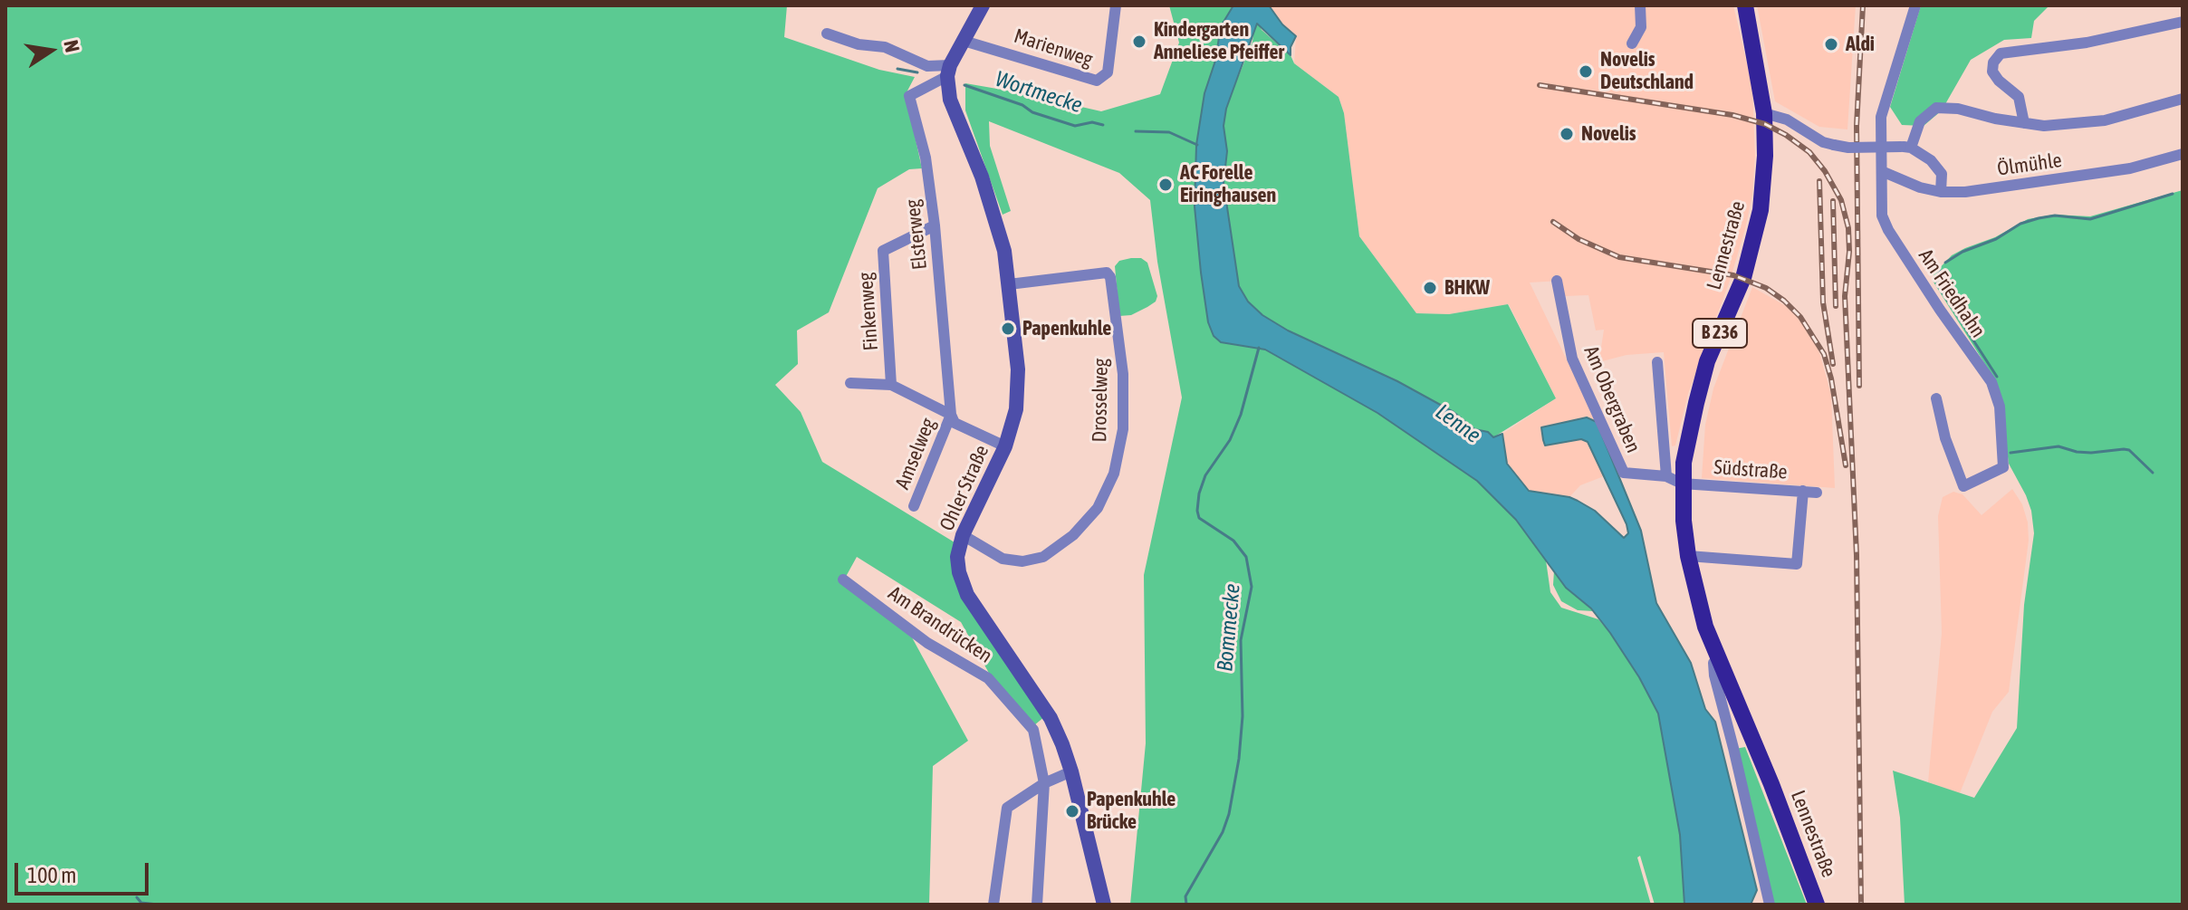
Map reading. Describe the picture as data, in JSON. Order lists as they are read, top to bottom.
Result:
{
  "streets": {
    "main road": ["Lennestraße", "B 236"],
    "street": [
      "Marienweg",
      "Ölmühle",
      "Elsterweg",
      "Am Friedhahn",
      "Finkenweg",
      "Am Obergraben",
      "Drosselweg",
      "Amselweg",
      "Südstraße",
      "Ohler Straße",
      "Am Brandrücken"
    ]
  },
  "crossings": [
    ["Ölmühle", "Am Friedhahn"],
    ["Elsterweg", "Finkenweg"],
    ["Elsterweg", "Amselweg"],
    ["Elsterweg", "Ohler Straße"],
    ["Lennestraße", "Am Obergraben"],
    ["Lennestraße", "Südstraße"],
    ["Finkenweg", "Amselweg"],
    ["Am Obergraben", "Südstraße"],
    ["Drosselweg", "Ohler Straße"],
    ["Amselweg", "Ohler Straße"]
  ],
  "water": ["Wortmecke", "Lenne", "Bommecke"],
  "places": [
    "Kindergarten Anneliese Pfeiffer",
    "Aldi",
    "Novelis Deutschland",
    "Novelis",
    "AC Forelle Eiringhausen",
    "BHKW",
    "Papenkuhle",
    "Papenkuhle Brücke"
  ],
  "scale_bar": "100 m",
  "north": "right"
}
